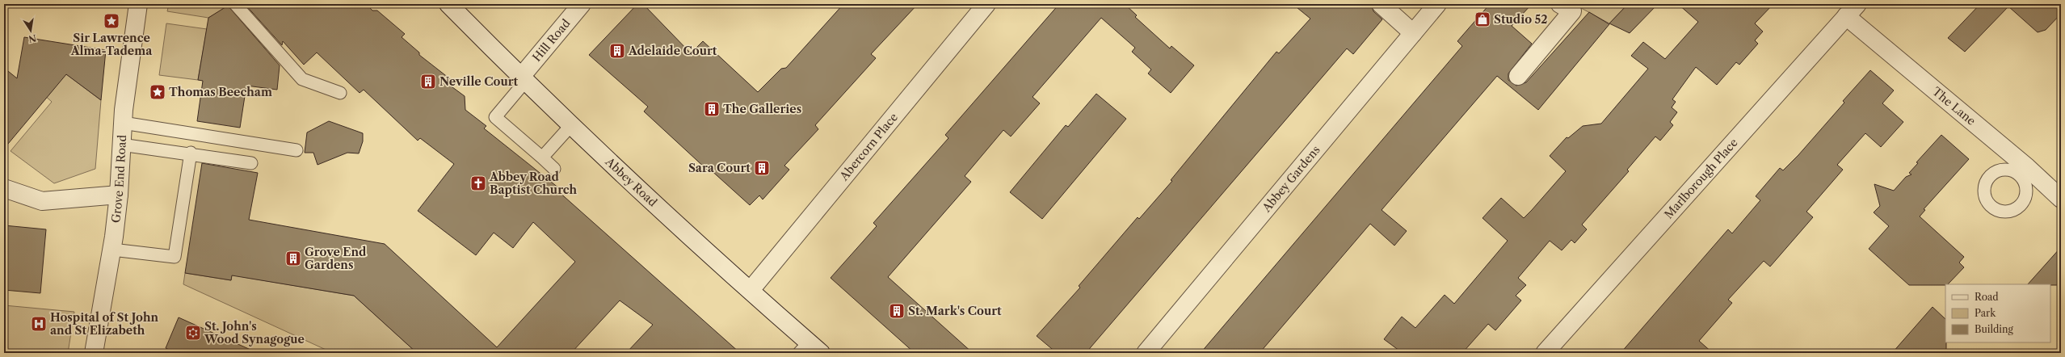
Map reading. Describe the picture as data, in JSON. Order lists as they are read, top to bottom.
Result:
{
  "streets": {
    "street": [
      "Hill Road",
      "The Lane",
      "Abercorn Place",
      "Grove End Road",
      "Abbey Gardens",
      "Marlborough Place",
      "Abbey Road"
    ]
  },
  "crossings": [
    ["Hill Road", "Abbey Road"],
    ["The Lane", "Marlborough Place"],
    ["Abercorn Place", "Abbey Road"]
  ],
  "places": {
    "shop": ["Studio 52"],
    "place": ["Sir Lawrence Alma-Tadema", "Thomas Beecham"],
    "building": [
      "Adelaide Court",
      "Neville Court",
      "The Galleries",
      "Sara Court",
      "Grove End Gardens",
      "St. Mark's Court"
    ],
    "church": ["Abbey Road Baptist Church"],
    "hospital": ["Hospital of St John and St Elizabeth"],
    "synagogue": ["St. John's Wood Synagogue"]
  },
  "legend": ["Road", "Park", "Building"],
  "north": "bottom"
}
